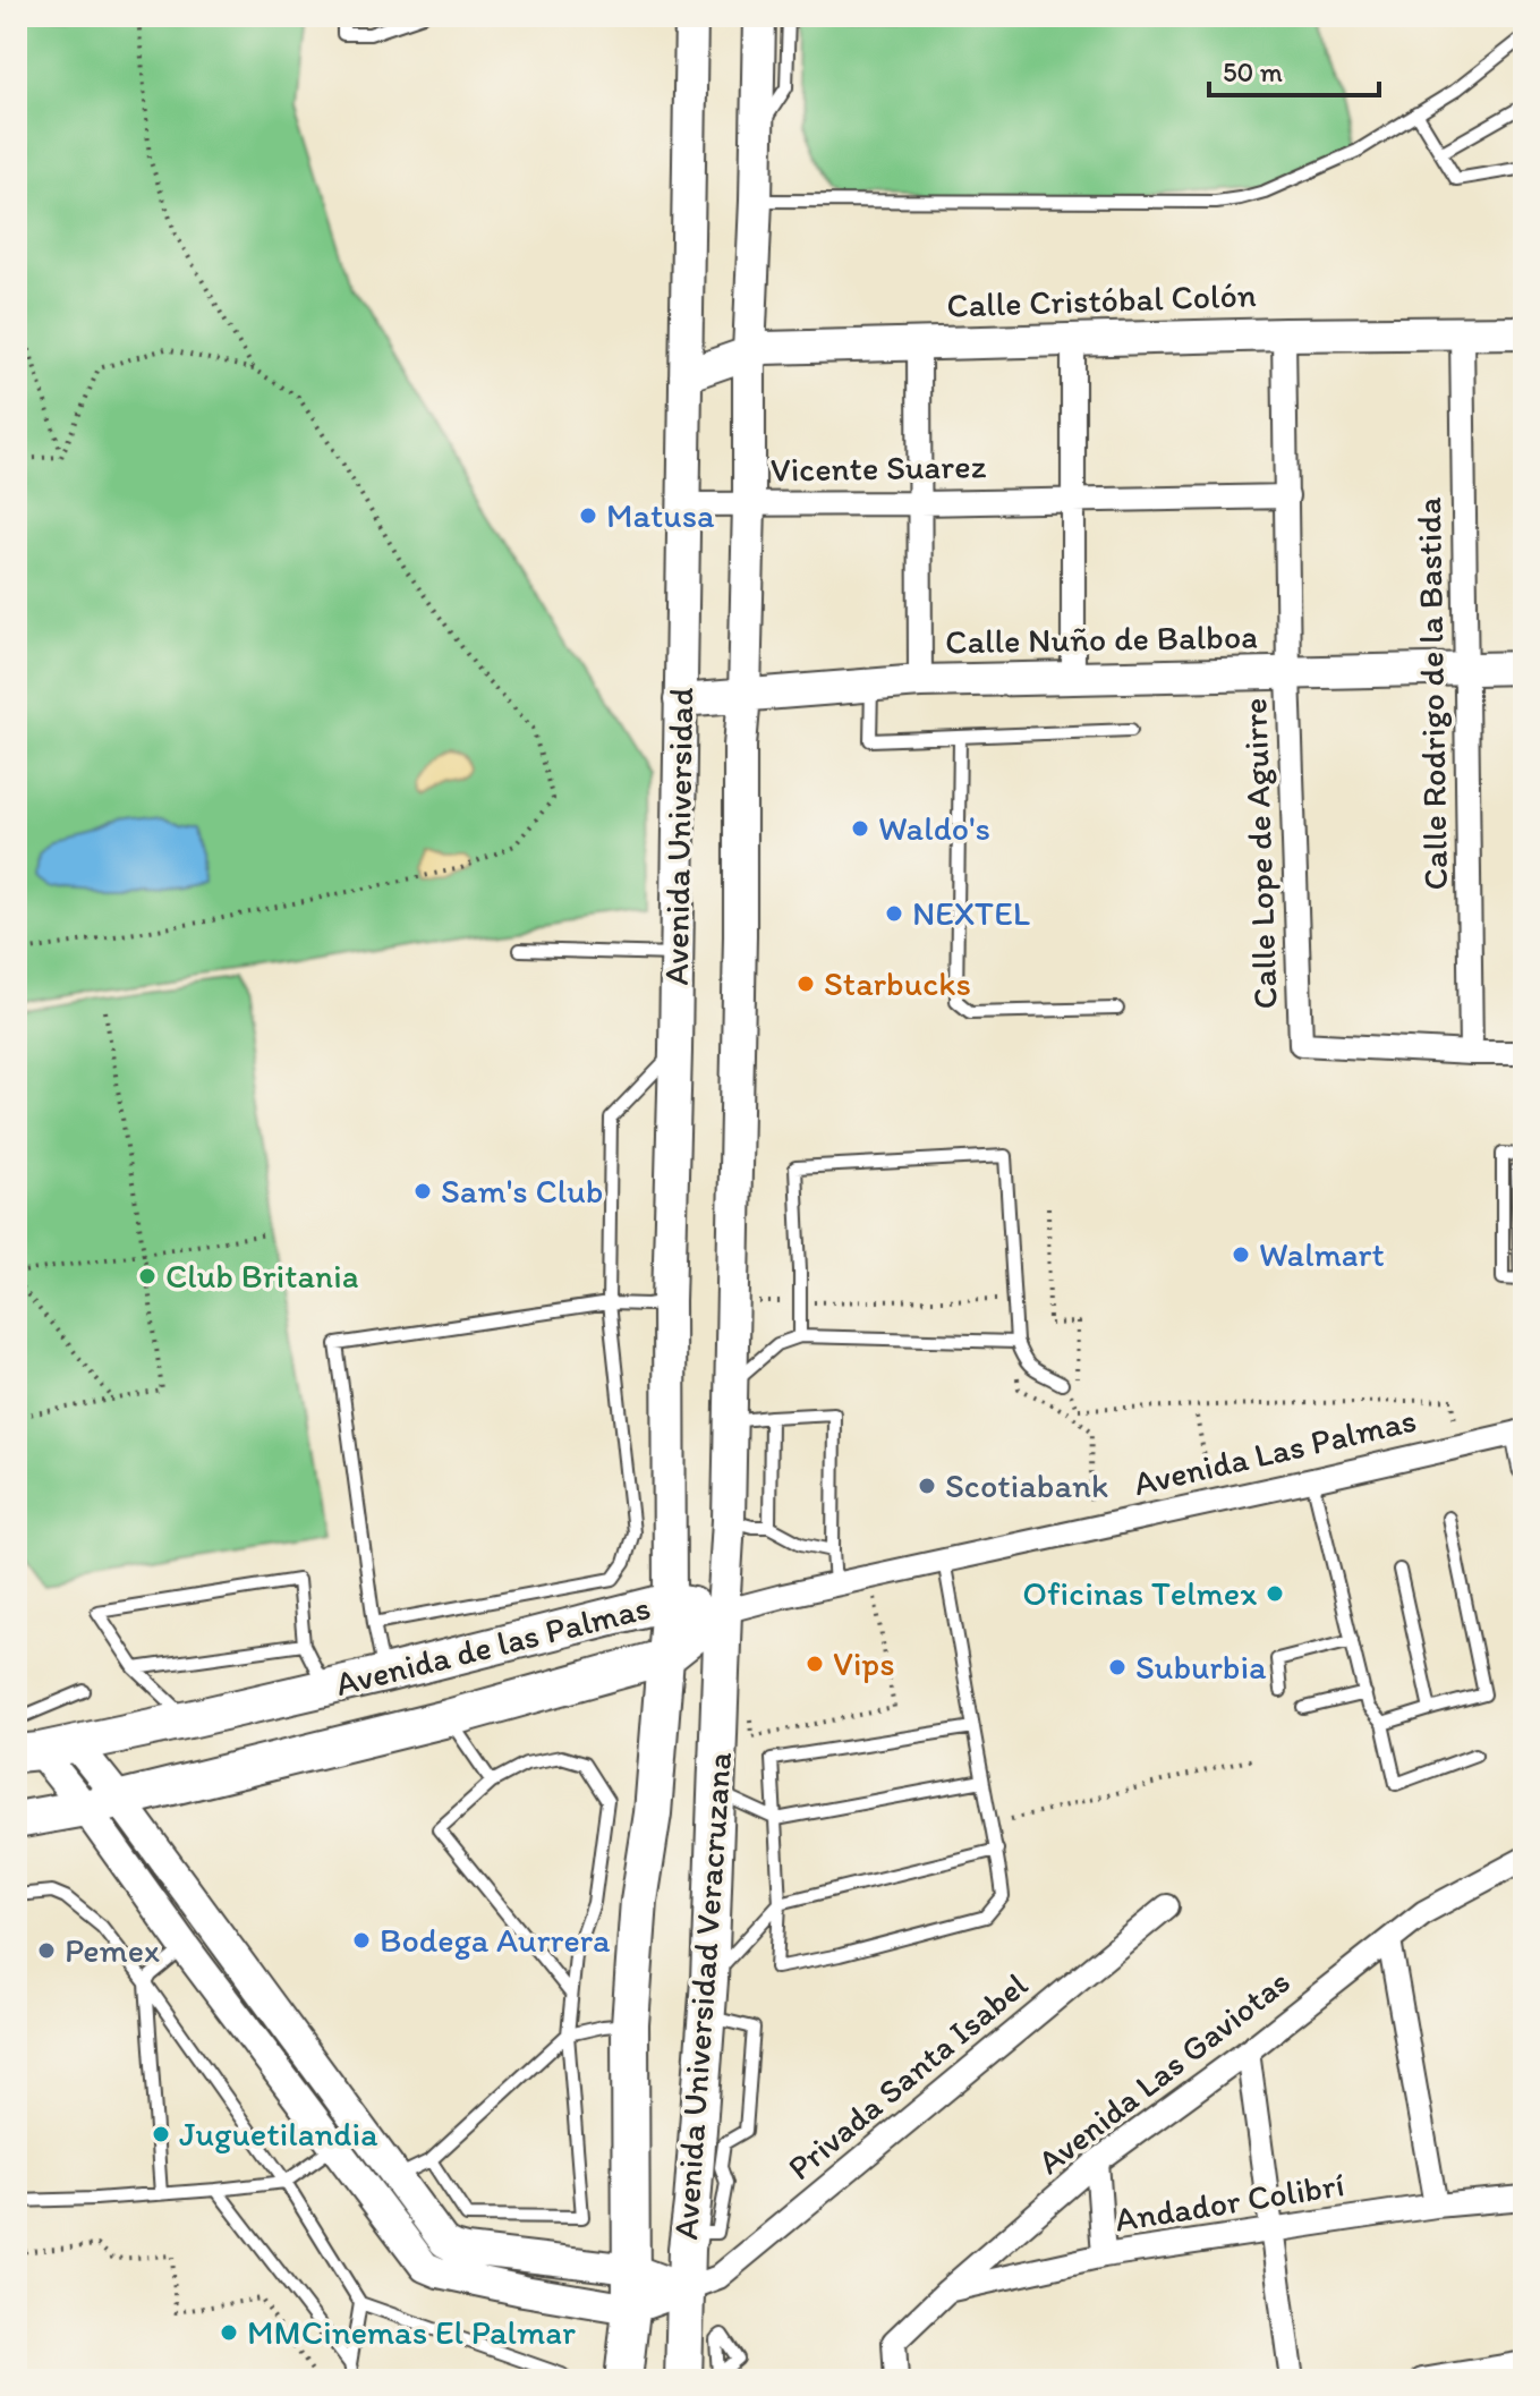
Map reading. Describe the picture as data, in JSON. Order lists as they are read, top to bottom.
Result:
{
  "streets": {
    "main road": [
      "Calle Cristóbal Colón",
      "Calle Nuño de Balboa",
      "Avenida Universidad",
      "Avenida de las Palmas",
      "Avenida Universidad Veracruzana"
    ],
    "street": [
      "Vicente Suarez",
      "Calle Rodrigo de la Bastida",
      "Calle Lope de Aguirre",
      "Avenida Las Palmas",
      "Avenida Las Gaviotas",
      "Privada Santa Isabel",
      "Andador Colibrí"
    ]
  },
  "crossings": [
    ["Calle Cristóbal Colón", "Calle Rodrigo de la Bastida"],
    ["Calle Cristóbal Colón", "Avenida Universidad"],
    ["Calle Cristóbal Colón", "Calle Lope de Aguirre"],
    ["Vicente Suarez", "Avenida Universidad"],
    ["Vicente Suarez", "Calle Lope de Aguirre"],
    ["Calle Nuño de Balboa", "Calle Rodrigo de la Bastida"],
    ["Calle Nuño de Balboa", "Avenida Universidad"],
    ["Calle Nuño de Balboa", "Calle Lope de Aguirre"],
    ["Calle Rodrigo de la Bastida", "Calle Lope de Aguirre"],
    ["Avenida Universidad", "Avenida Las Palmas"],
    ["Avenida Universidad", "Avenida de las Palmas"],
    ["Avenida Universidad", "Avenida Universidad Veracruzana"],
    ["Avenida Las Palmas", "Avenida de las Palmas"],
    ["Avenida Las Palmas", "Avenida Universidad Veracruzana"],
    ["Avenida de las Palmas", "Avenida Universidad Veracruzana"],
    ["Avenida Universidad Veracruzana", "Privada Santa Isabel"],
    ["Avenida Las Gaviotas", "Andador Colibrí"]
  ],
  "places": [
    "Matusa",
    "Waldo's",
    "NEXTEL",
    "Starbucks",
    "Sam's Club",
    "Walmart",
    "Club Britania",
    "Scotiabank",
    "Oficinas Telmex",
    "Vips",
    "Suburbia",
    "Bodega Aurrera",
    "Pemex",
    "Juguetilandia",
    "MMCinemas El Palmar"
  ],
  "scale_bar": "50 m"
}
